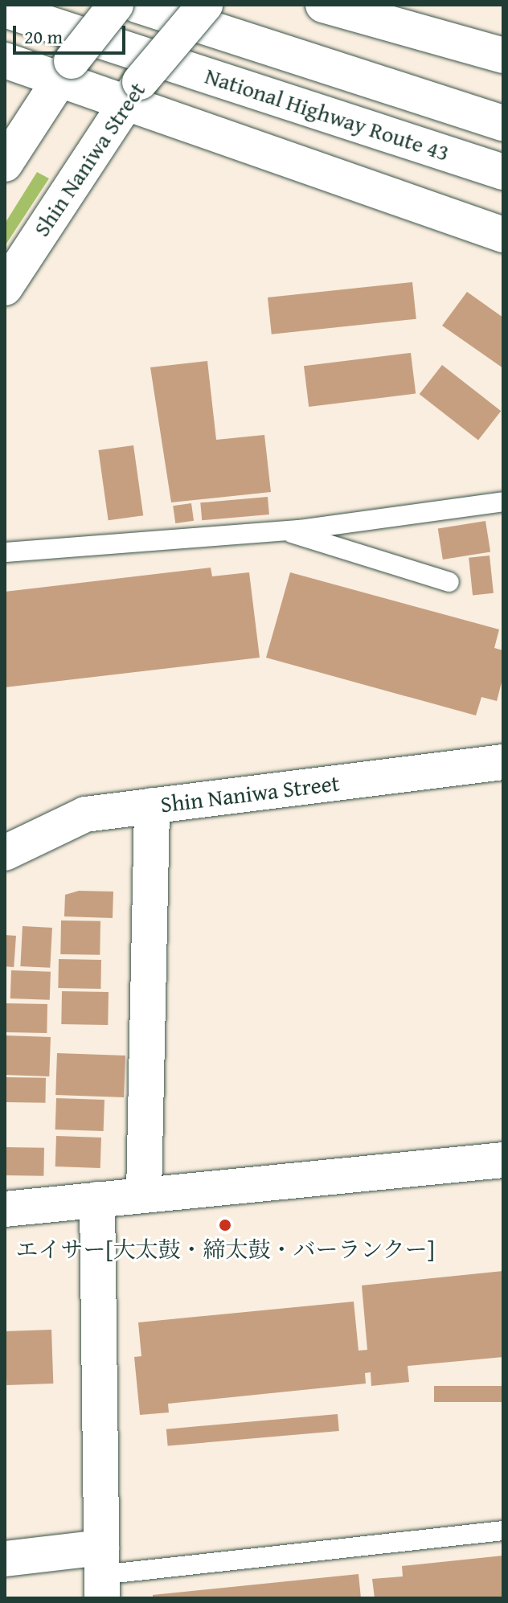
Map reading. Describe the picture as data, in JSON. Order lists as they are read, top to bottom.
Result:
{
  "streets": {
    "main road": ["National Highway Route 43", "Shin Naniwa Street"]
  },
  "places": ["エイサー[大太鼓・締太鼓・バーランクー]"],
  "scale_bar": "20 m"
}
